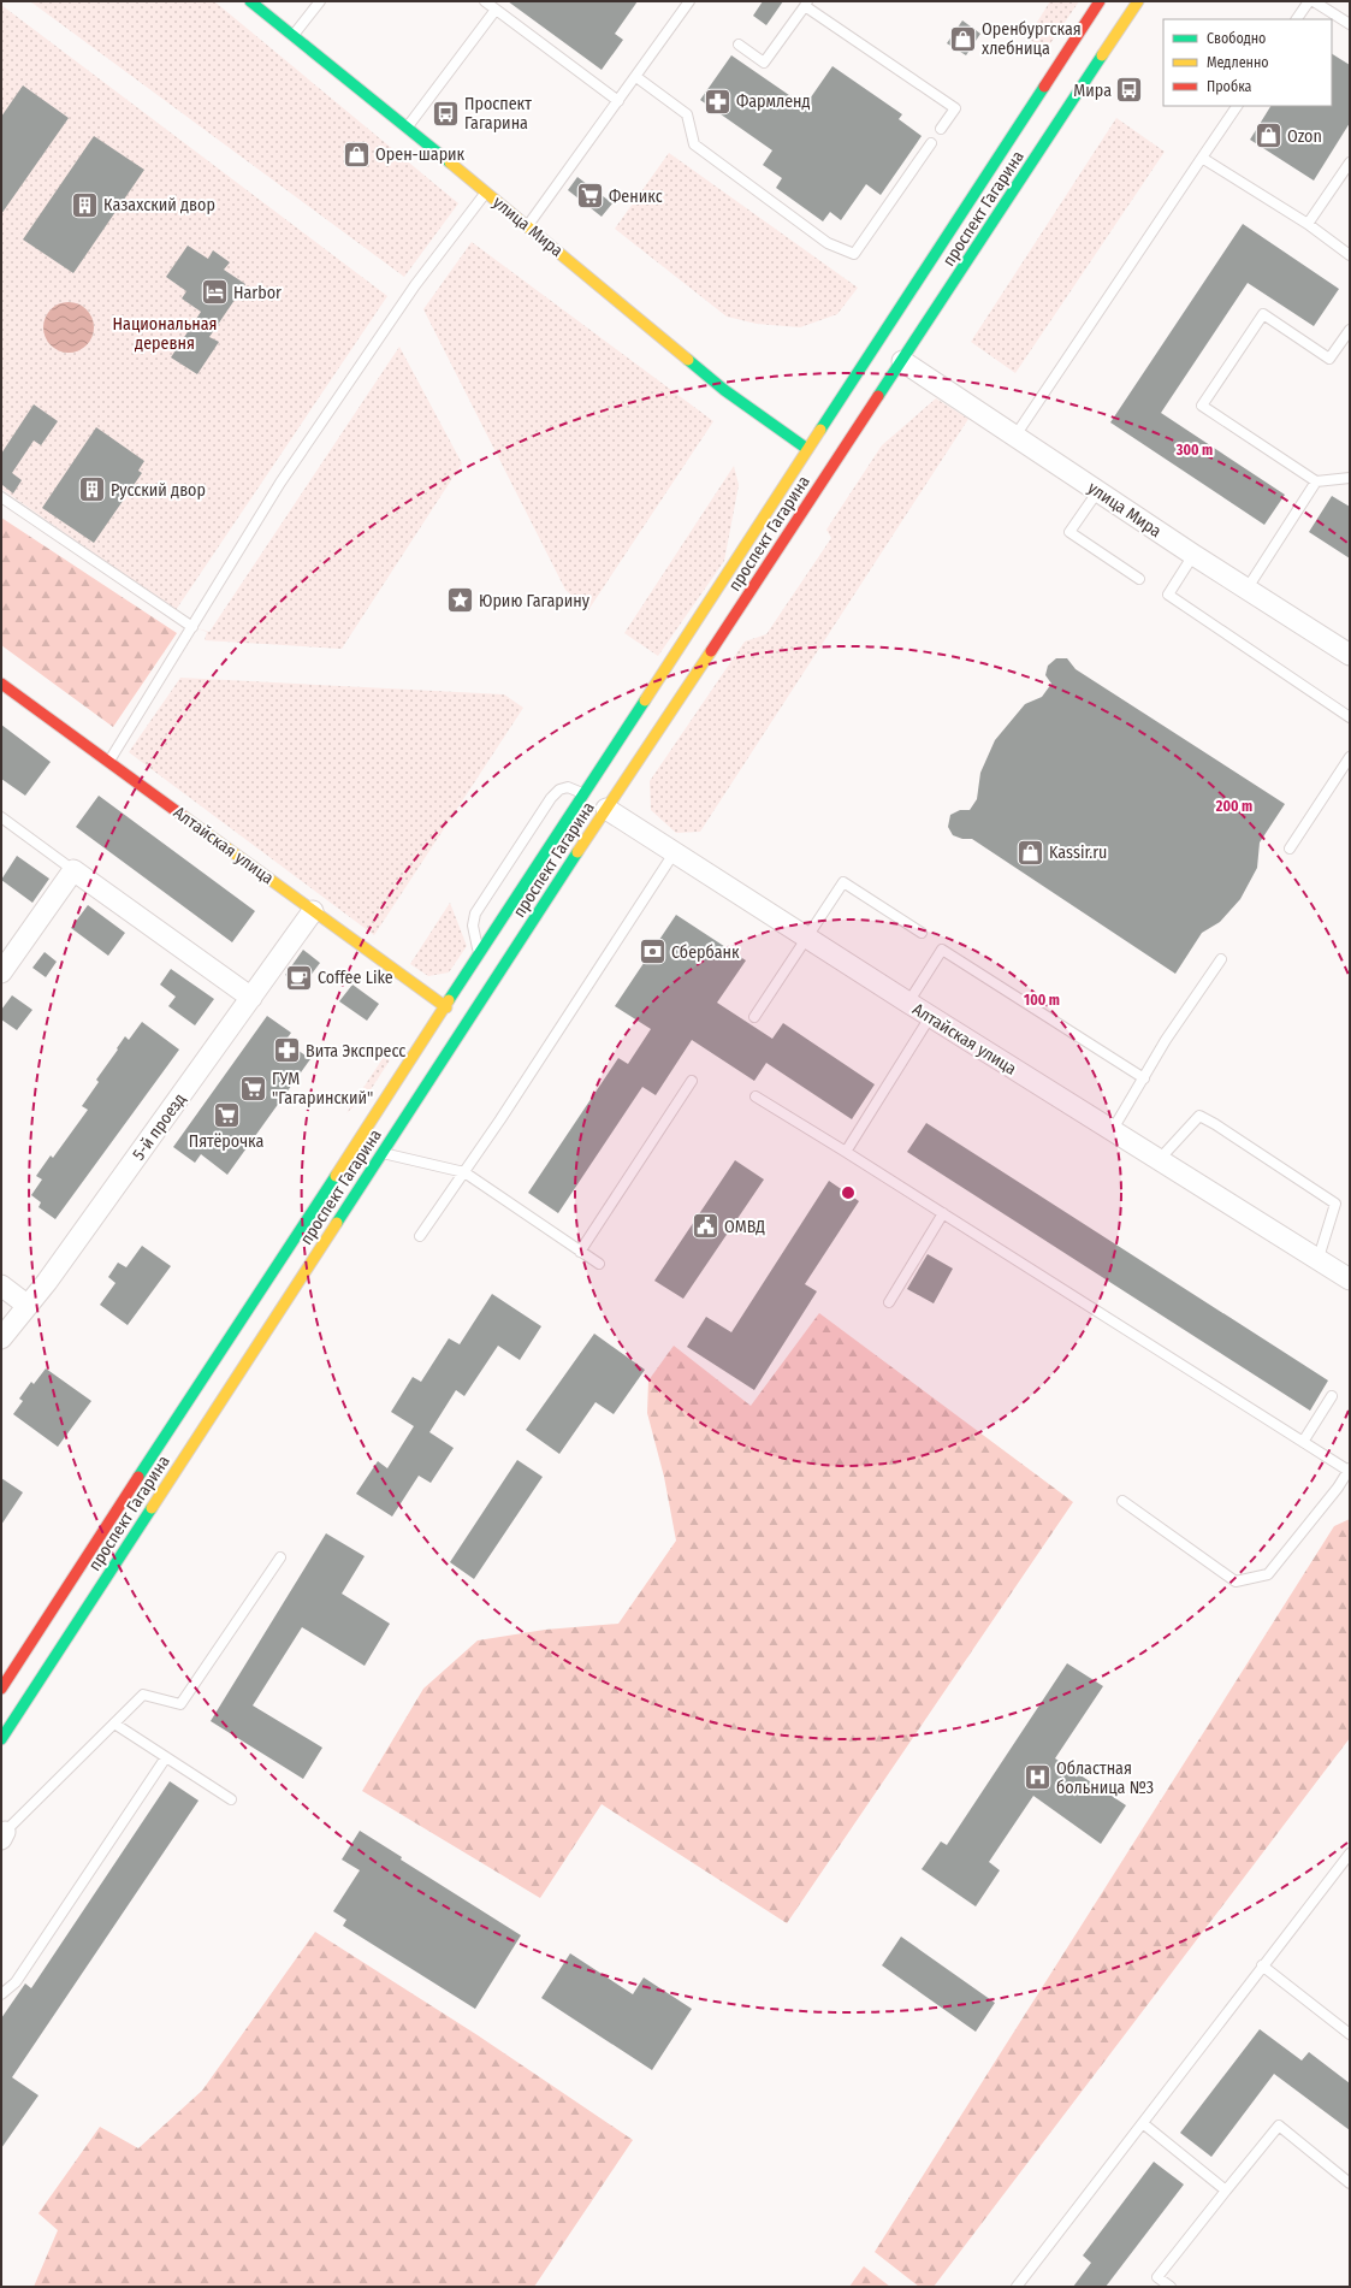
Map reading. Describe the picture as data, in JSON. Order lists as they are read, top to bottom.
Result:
{
  "streets": {
    "main road": ["проспект Гагарина", "улица Мира", "Алтайская улица"],
    "street": ["5-й проезд"]
  },
  "crossings": [
    ["проспект Гагарина", "улица Мира"],
    ["проспект Гагарина", "Алтайская улица"],
    ["Алтайская улица", "5-й проезд"]
  ],
  "parks": ["Национальная деревня"],
  "places": {
    "shop": [
      "Оренбургская хлебница",
      "Ozon",
      "Орен-шарик",
      "Kassir.ru"
    ],
    "bus stop": ["Мира", "Проспект Гагарина"],
    "pharmacy": ["Фармленд", "Вита Экспресс"],
    "supermarket": ["Феникс", "ГУМ \"Гагаринский\"", "Пятёрочка"],
    "building": ["Казахский двор", "Русский двор"],
    "hotel": ["Harbor"],
    "place": ["Юрию Гагарину"],
    "bank": ["Сбербанк"],
    "cafe": ["Coffee Like"],
    "public building": ["ОМВД"],
    "hospital": ["Областная больница №3"]
  },
  "legend": ["Свободно", "Медленно", "Пробка"],
  "rings": ["300 m", "200 m", "100 m"]
}
